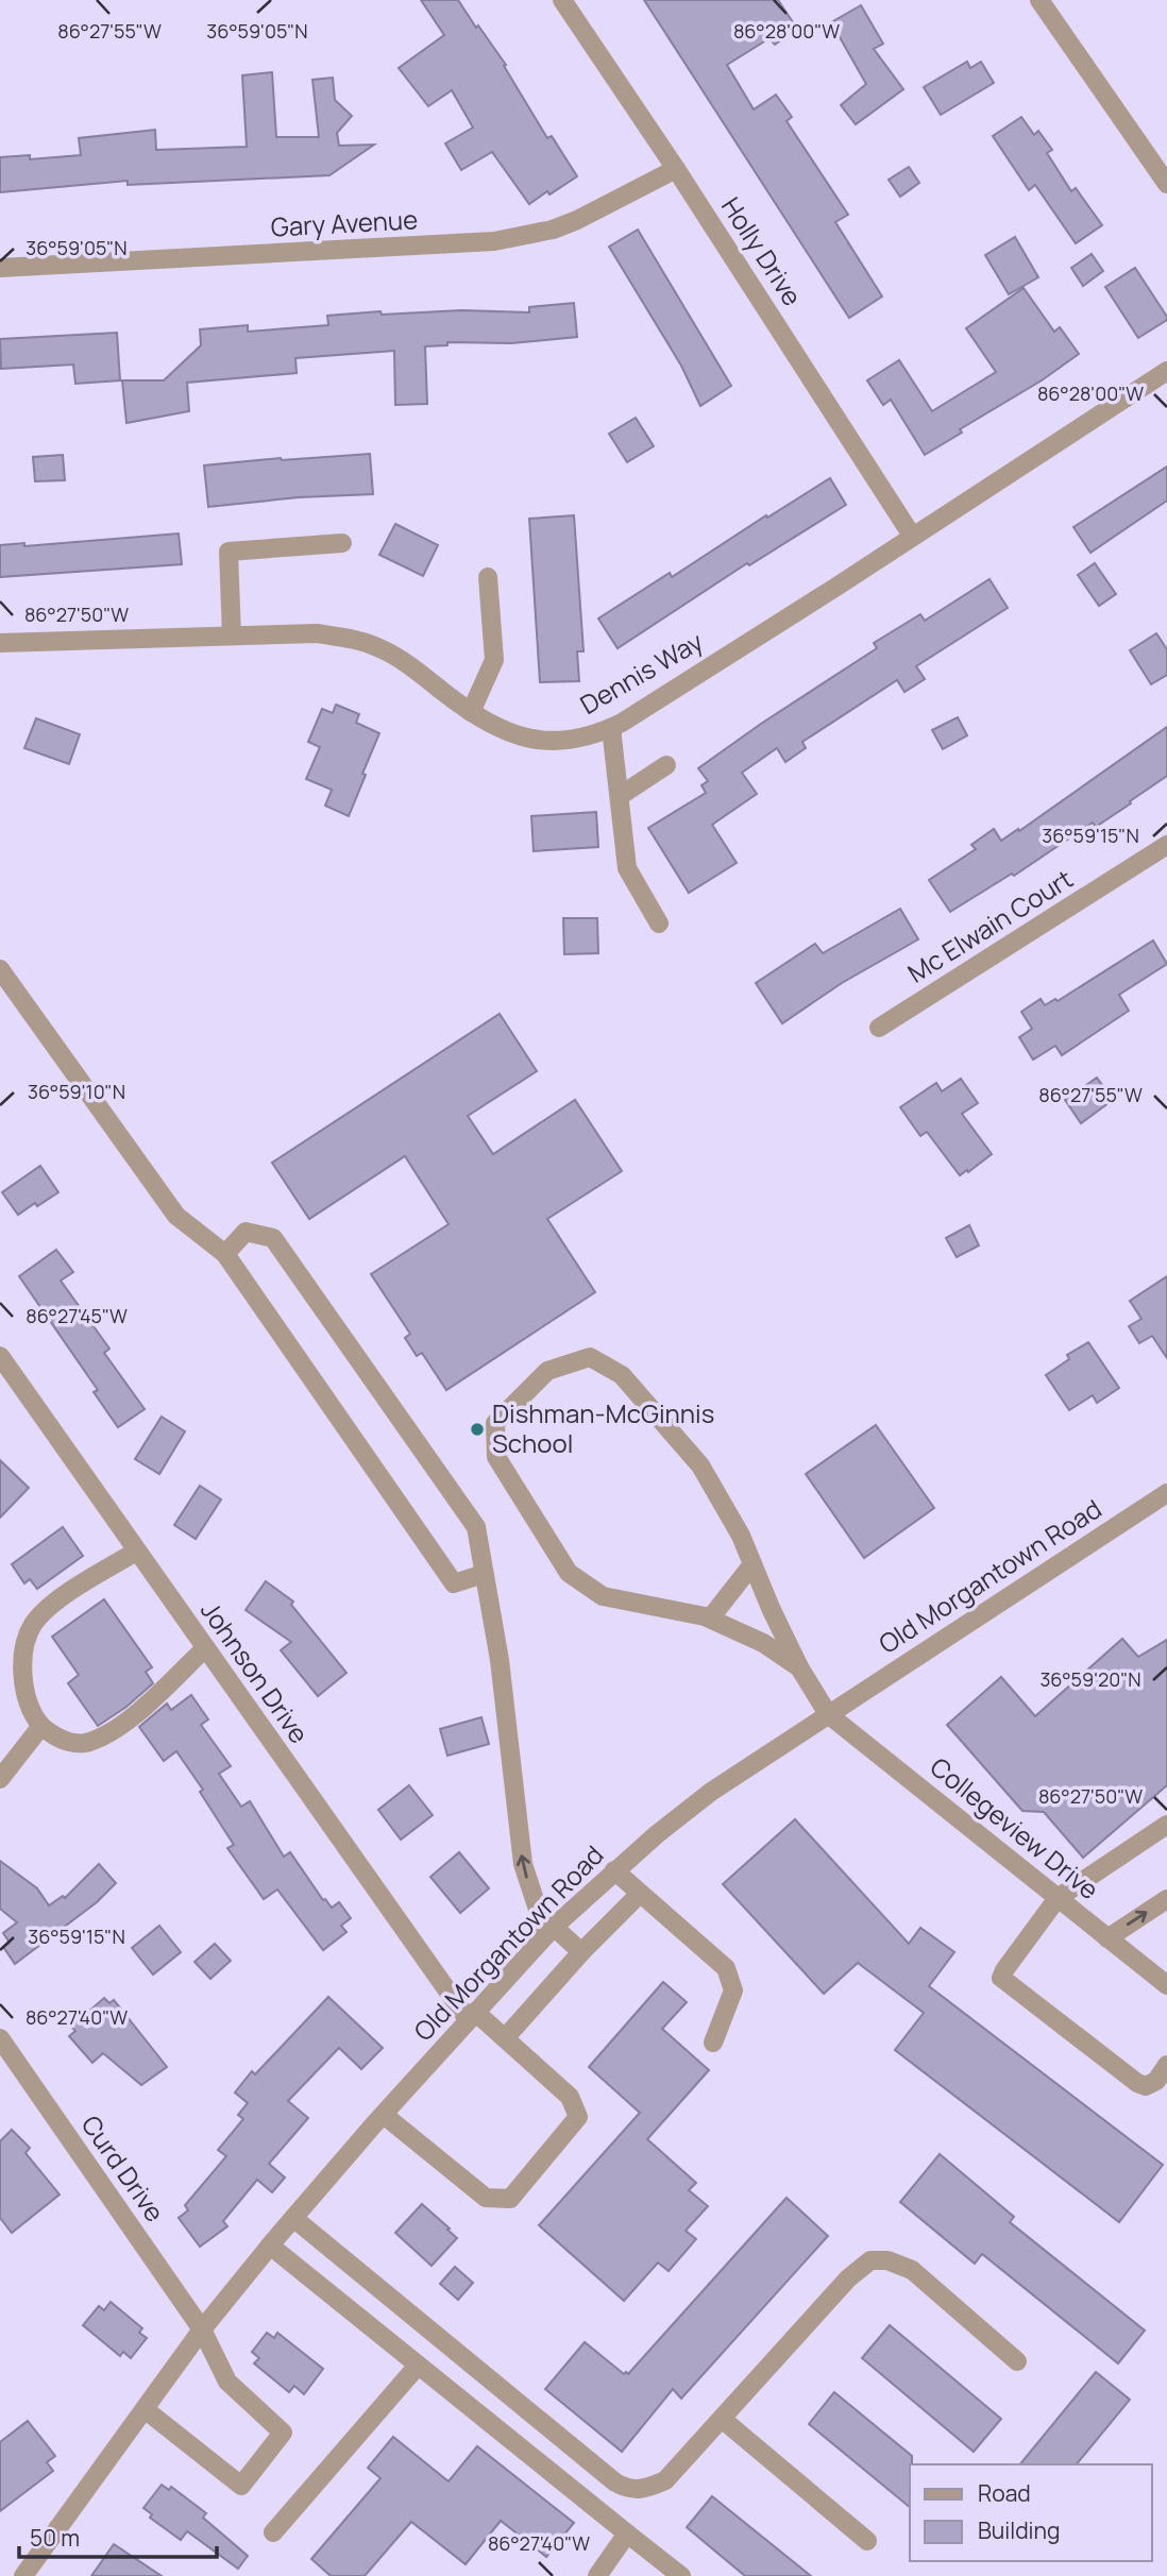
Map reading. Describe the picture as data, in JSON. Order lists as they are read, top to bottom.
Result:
{
  "streets": {
    "street": [
      "Gary Avenue",
      "Holly Drive",
      "Dennis Way",
      "Mc Elwain Court",
      "Old Morgantown Road",
      "Johnson Drive",
      "Collegeview Drive",
      "Curd Drive"
    ]
  },
  "crossings": [
    ["Gary Avenue", "Holly Drive"],
    ["Holly Drive", "Dennis Way"],
    ["Old Morgantown Road", "Johnson Drive"],
    ["Old Morgantown Road", "Collegeview Drive"],
    ["Old Morgantown Road", "Curd Drive"]
  ],
  "places": ["Dishman-McGinnis School"],
  "legend": ["Road", "Building"],
  "scale_bar": "50 m",
  "coordinates": [
    "36°59'05\"N",
    "86°27'55\"W",
    "86°28'00\"W",
    "86°27'50\"W",
    "36°59'15\"N",
    "36°59'10\"N",
    "86°27'45\"W",
    "36°59'20\"N",
    "86°27'40\"W"
  ]
}
